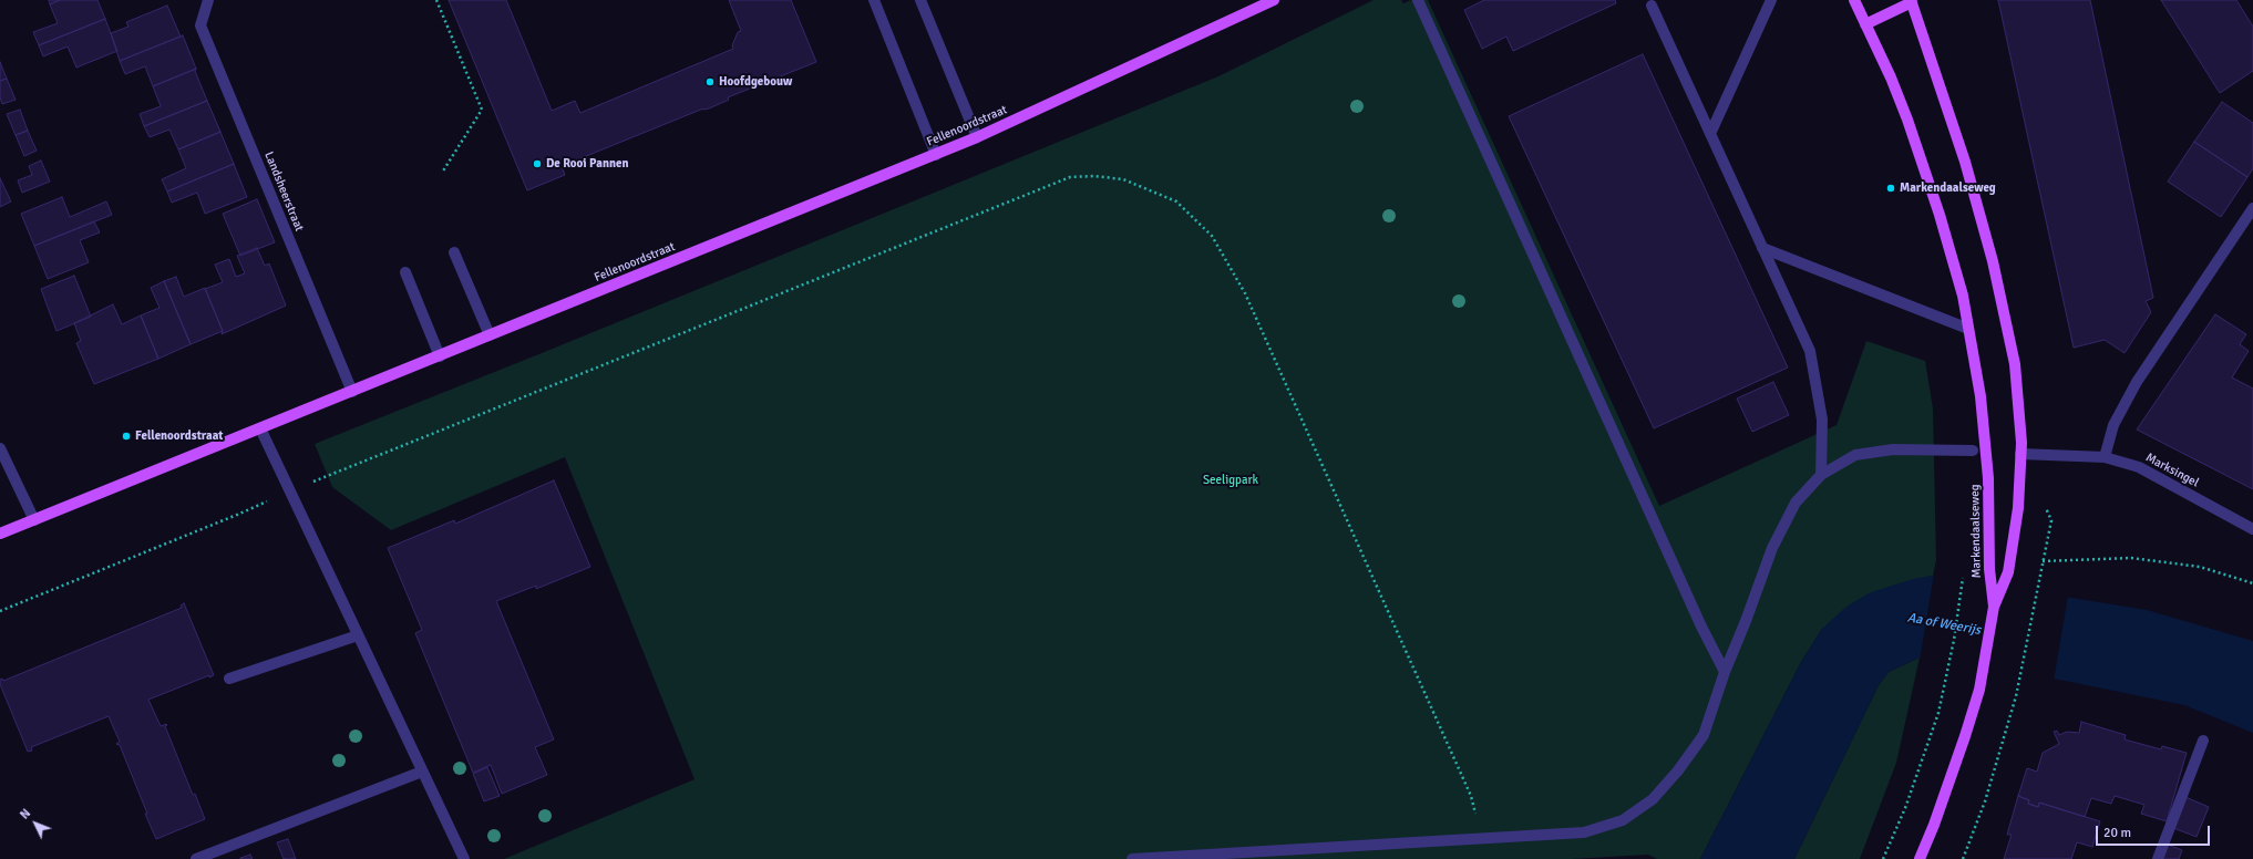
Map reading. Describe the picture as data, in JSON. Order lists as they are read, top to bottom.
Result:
{
  "streets": {
    "main road": ["Fellenoordstraat", "Markendaalseweg"],
    "street": ["Landsheerstraat", "Marksingel"]
  },
  "crossings": [
    ["Fellenoordstraat", "Landsheerstraat"],
    ["Marksingel", "Markendaalseweg"]
  ],
  "water": ["Aa of Weerijs"],
  "parks": ["Seeligpark"],
  "places": [
    "Hoofdgebouw",
    "De Rooi Pannen",
    "Markendaalseweg",
    "Fellenoordstraat"
  ],
  "scale_bar": "20 m",
  "north": "top left"
}
